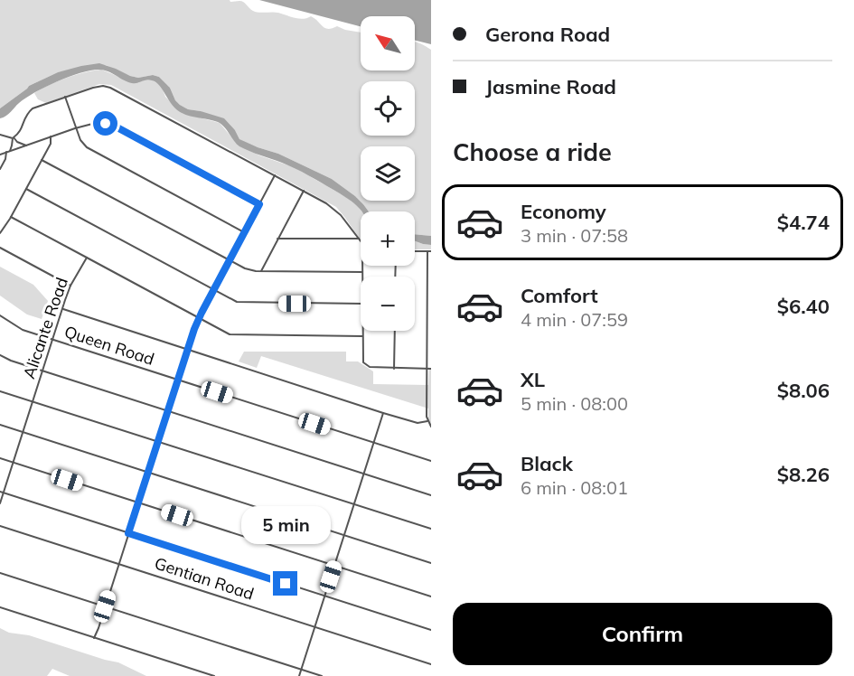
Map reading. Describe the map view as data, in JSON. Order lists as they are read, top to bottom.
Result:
{
  "streets": {
    "street": ["Alicante Road", "Queen Road", "Gentian Road"]
  },
  "crossings": [
    ["Alicante Road", "Queen Road"]
  ],
  "north": "top left",
  "page": {
    "banner": ["Gerona Road", "Jasmine Road"],
    "map_buttons": ["+", "−"],
    "heading": "Choose a ride",
    "list": [
      {
        "name": "Economy",
        "note": "3 min · 07:58",
        "value": "$4.74"
      },
      {
        "name": "Comfort",
        "note": "4 min · 07:59",
        "value": "$6.40"
      },
      {
        "name": "XL",
        "note": "5 min · 08:00",
        "value": "$8.06"
      },
      {
        "name": "Black",
        "note": "6 min · 08:01",
        "value": "$8.26"
      }
    ],
    "bubble": "5 min",
    "buttons": "Confirm"
  }
}
